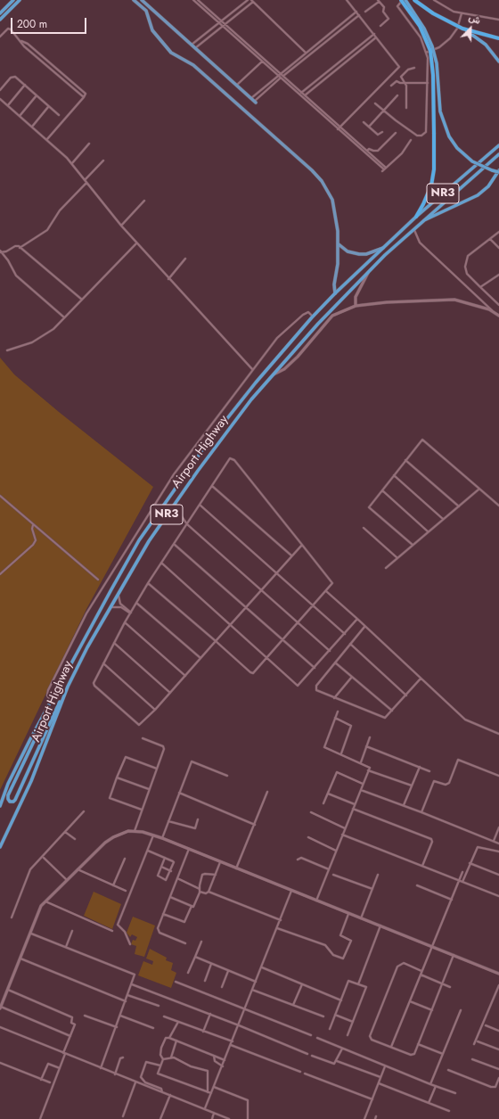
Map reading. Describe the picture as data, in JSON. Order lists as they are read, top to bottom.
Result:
{
  "streets": {
    "highway": ["NR3", "Airport Highway"]
  },
  "scale_bar": "200 m",
  "north": "top right"
}
